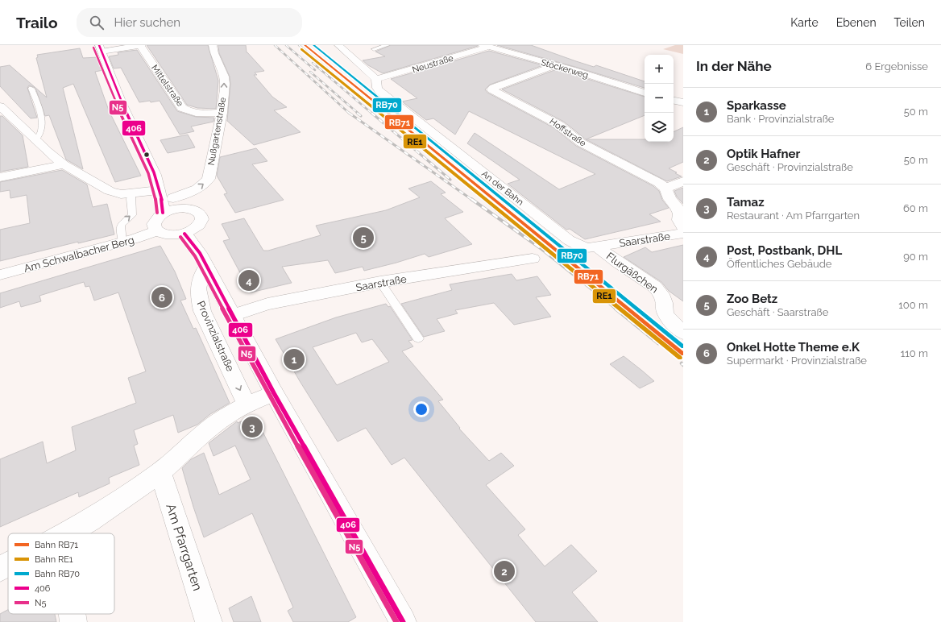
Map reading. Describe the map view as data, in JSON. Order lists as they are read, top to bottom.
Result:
{
  "streets": {
    "street": [
      "Neustraße",
      "Stöckerweg",
      "Mittelstraße",
      "Nußgartenstraße",
      "Hoffstraße",
      "An der Bahn",
      "Saarstraße",
      "Am Schwalbacher Berg",
      "Flurgäßchen",
      "Provinzialstraße",
      "Am Pfarrgarten"
    ]
  },
  "crossings": [
    ["Neustraße", "Stöckerweg"],
    ["Neustraße", "An der Bahn"],
    ["Stöckerweg", "Hoffstraße"],
    ["Mittelstraße", "Nußgartenstraße"],
    ["An der Bahn", "Saarstraße"],
    ["An der Bahn", "Flurgäßchen"],
    ["Saarstraße", "Flurgäßchen"],
    ["Saarstraße", "Provinzialstraße"]
  ],
  "one_way": ["Nußgartenstraße"],
  "lines": [
    "rail line RB71",
    "rail line RB70",
    "transit line 406",
    "transit line N5",
    "rail line RE1"
  ],
  "legend": [
    "Bahn RB71",
    "Bahn RE1",
    "Bahn RB70",
    "406",
    "N5"
  ],
  "page": {
    "header": "Trailo",
    "search": "Hier suchen",
    "nav": ["Karte", "Ebenen", "Teilen"],
    "heading": ["In der Nähe", "6 Ergebnisse"],
    "map_buttons": ["+", "−"],
    "list": [
      {
        "mark": "1",
        "name": "Sparkasse",
        "note": "Bank · Provinzialstraße",
        "value": "50 m"
      },
      {
        "mark": "2",
        "name": "Optik Hafner",
        "note": "Geschäft · Provinzialstraße",
        "value": "50 m"
      },
      {
        "mark": "3",
        "name": "Tamaz",
        "note": "Restaurant · Am Pfarrgarten",
        "value": "60 m"
      },
      {
        "mark": "4",
        "name": "Post, Postbank, DHL",
        "note": "Öffentliches Gebäude",
        "value": "90 m"
      },
      {
        "mark": "5",
        "name": "Zoo Betz",
        "note": "Geschäft · Saarstraße",
        "value": "100 m"
      },
      {
        "mark": "6",
        "name": "Onkel Hotte Theme e.K",
        "note": "Supermarkt · Provinzialstraße",
        "value": "110 m"
      }
    ],
    "pins": [
      "5",
      "4",
      "6",
      "1",
      "3",
      "2"
    ]
  }
}
